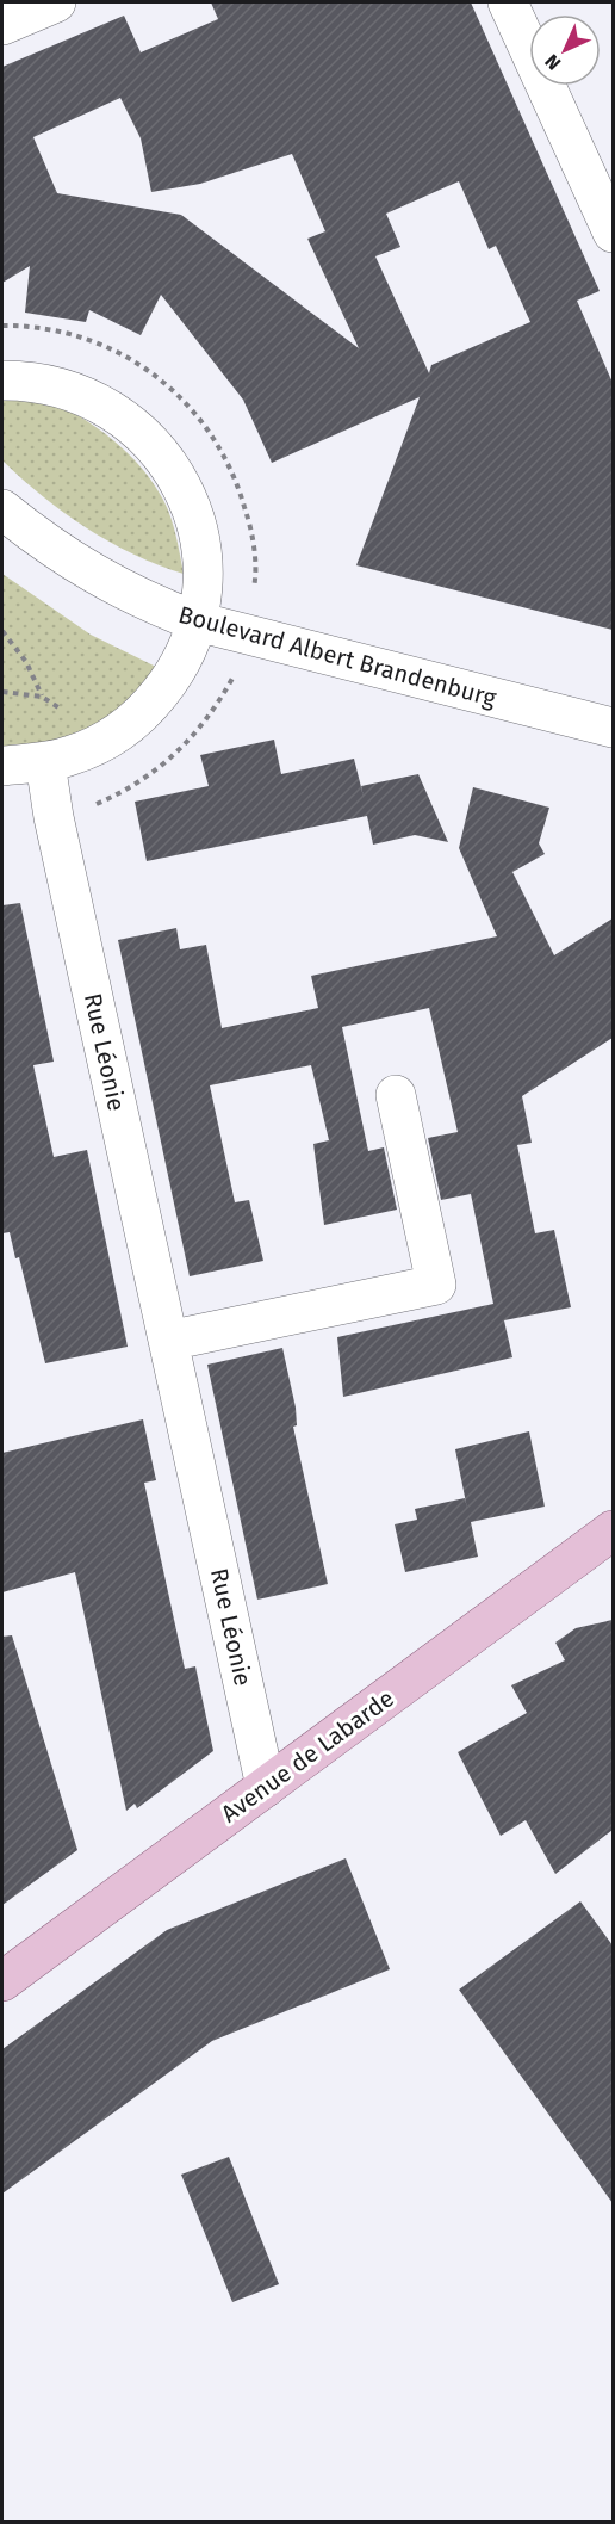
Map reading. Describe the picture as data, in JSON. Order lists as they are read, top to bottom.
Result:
{
  "streets": {
    "main road": ["Avenue de Labarde"],
    "street": ["Boulevard Albert Brandenburg", "Rue Léonie"]
  },
  "crossings": [
    ["Rue Léonie", "Avenue de Labarde"]
  ],
  "north": "bottom left"
}
